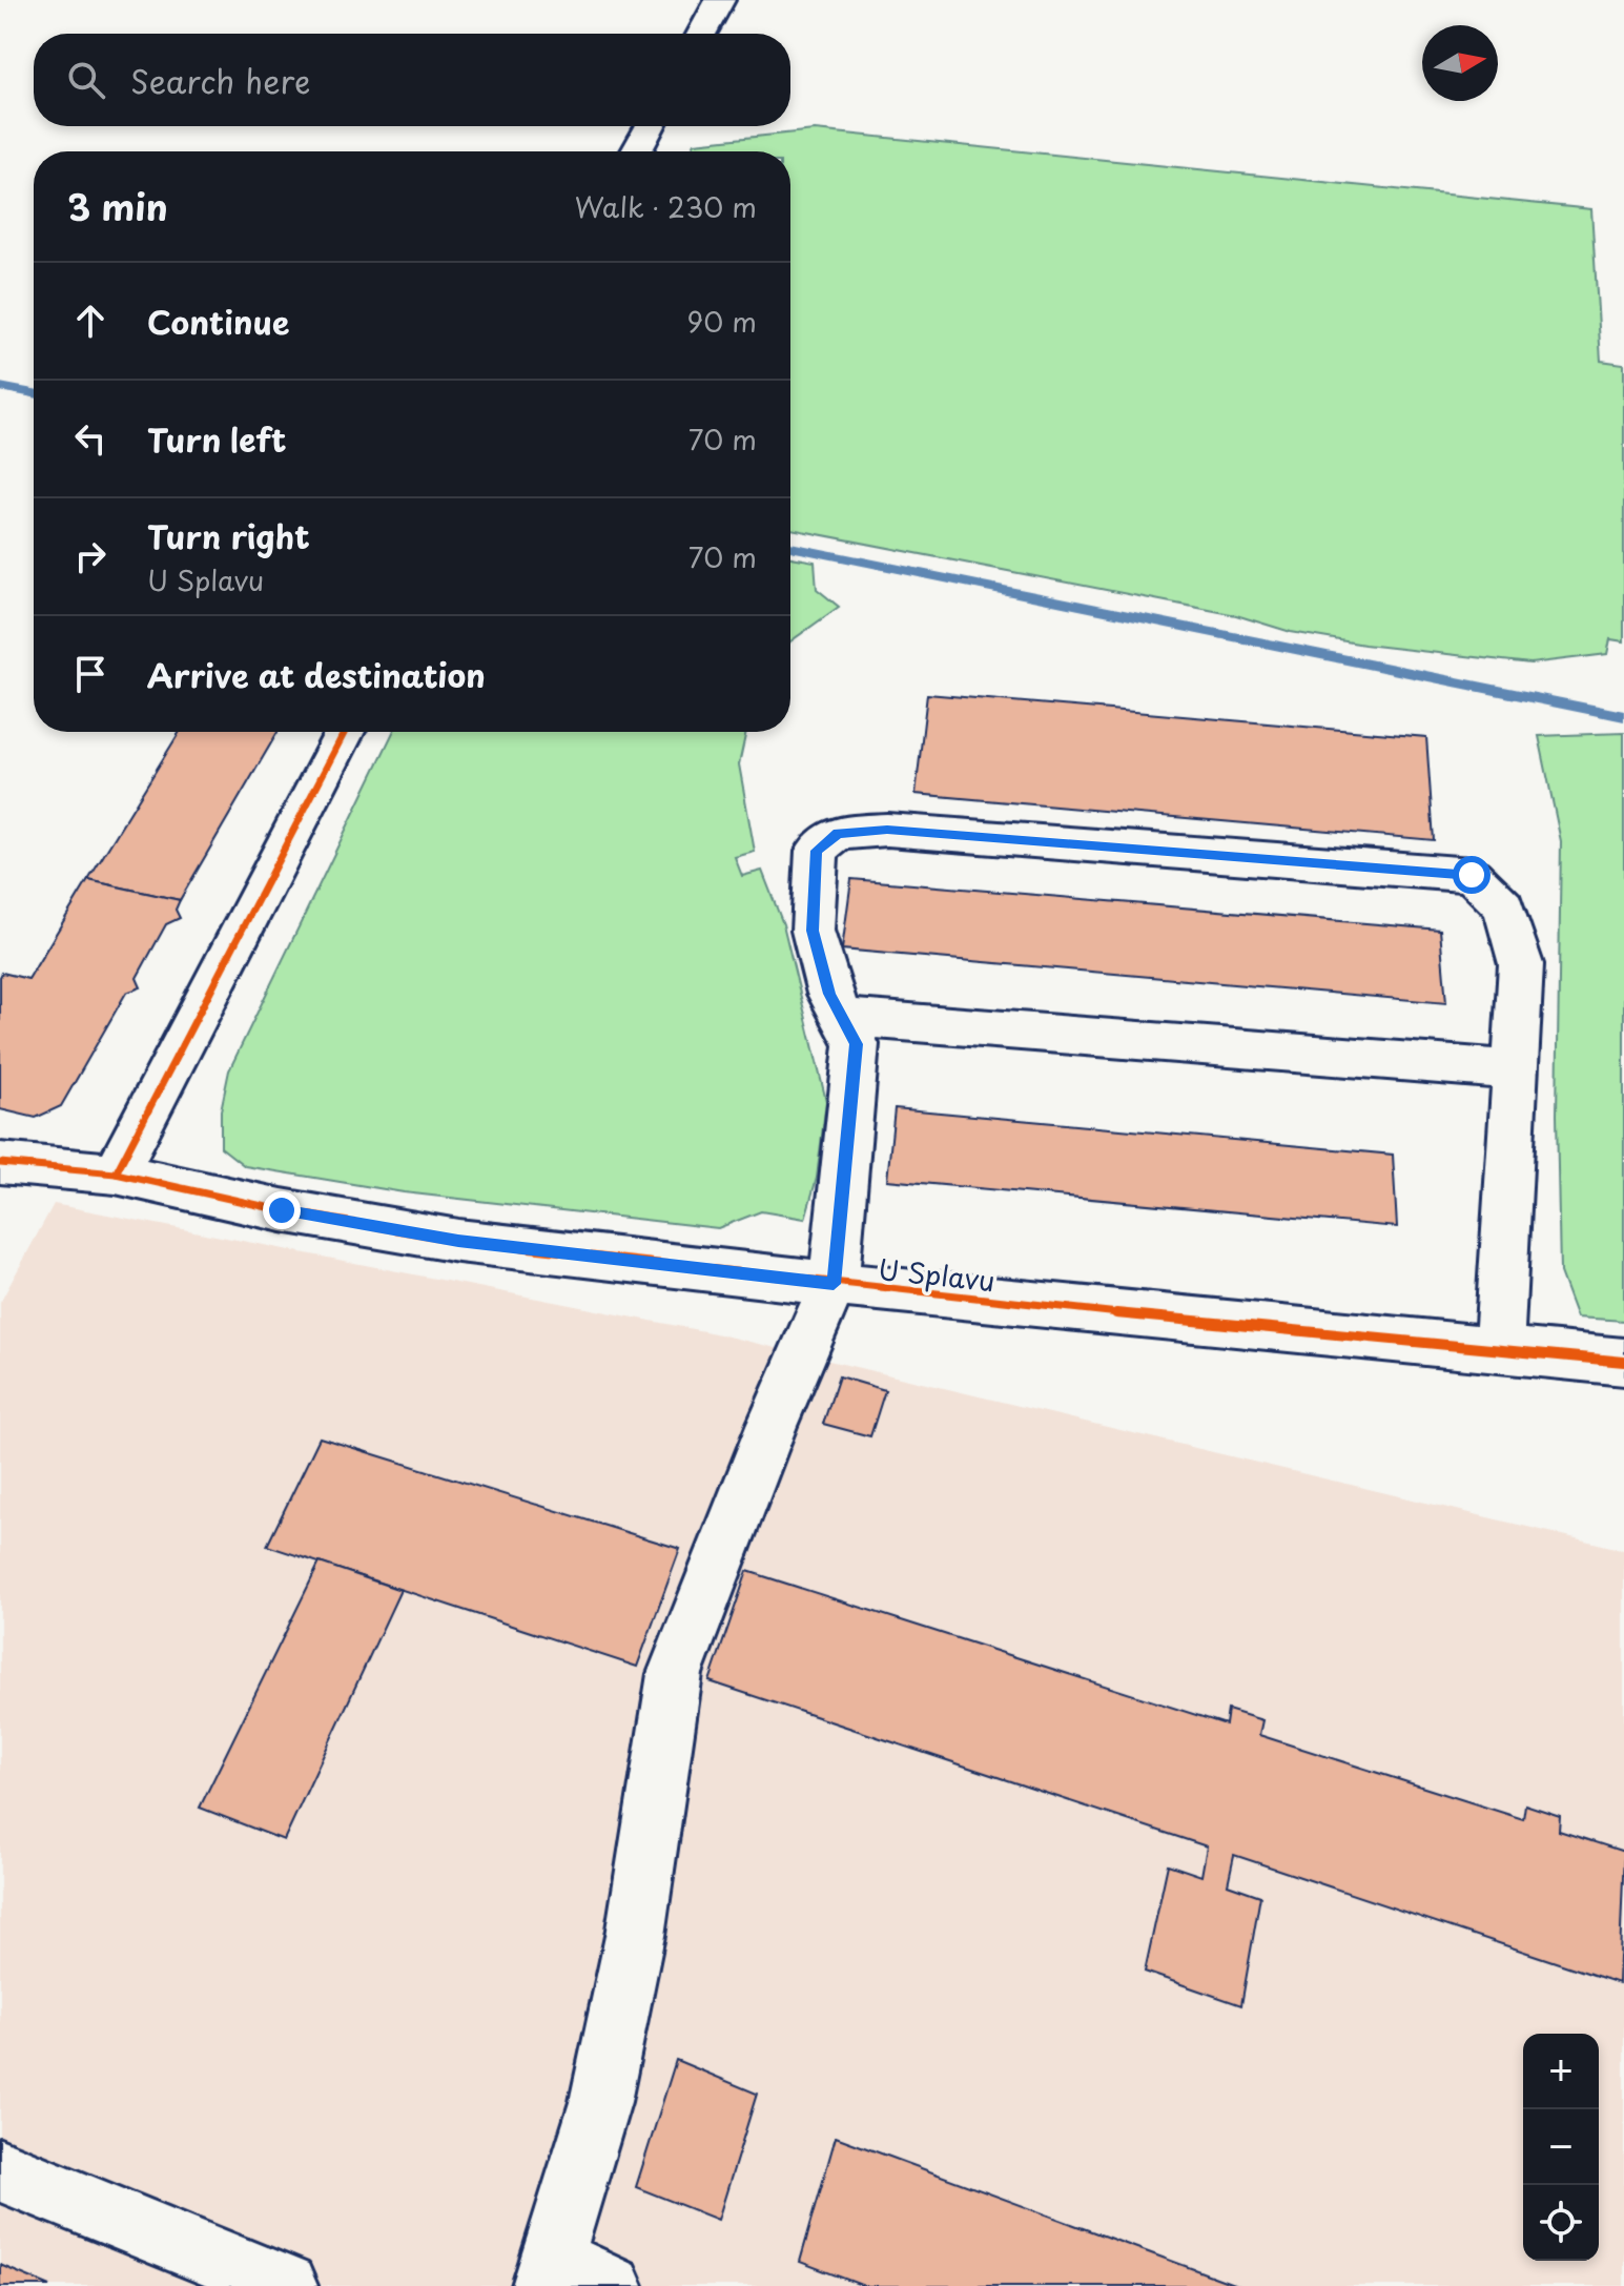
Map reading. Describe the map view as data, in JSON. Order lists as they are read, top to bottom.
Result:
{
  "streets": {
    "street": ["U Splavu"]
  },
  "north": "right",
  "page": {
    "search": "Search here",
    "heading": ["3 min", "Walk · 230 m"],
    "list": [
      ["Continue", "90 m"],
      ["Turn left", "70 m"],
      ["Turn right", "U Splavu", "70 m"],
      "Arrive at destination"
    ],
    "map_buttons": ["+", "−"]
  }
}
